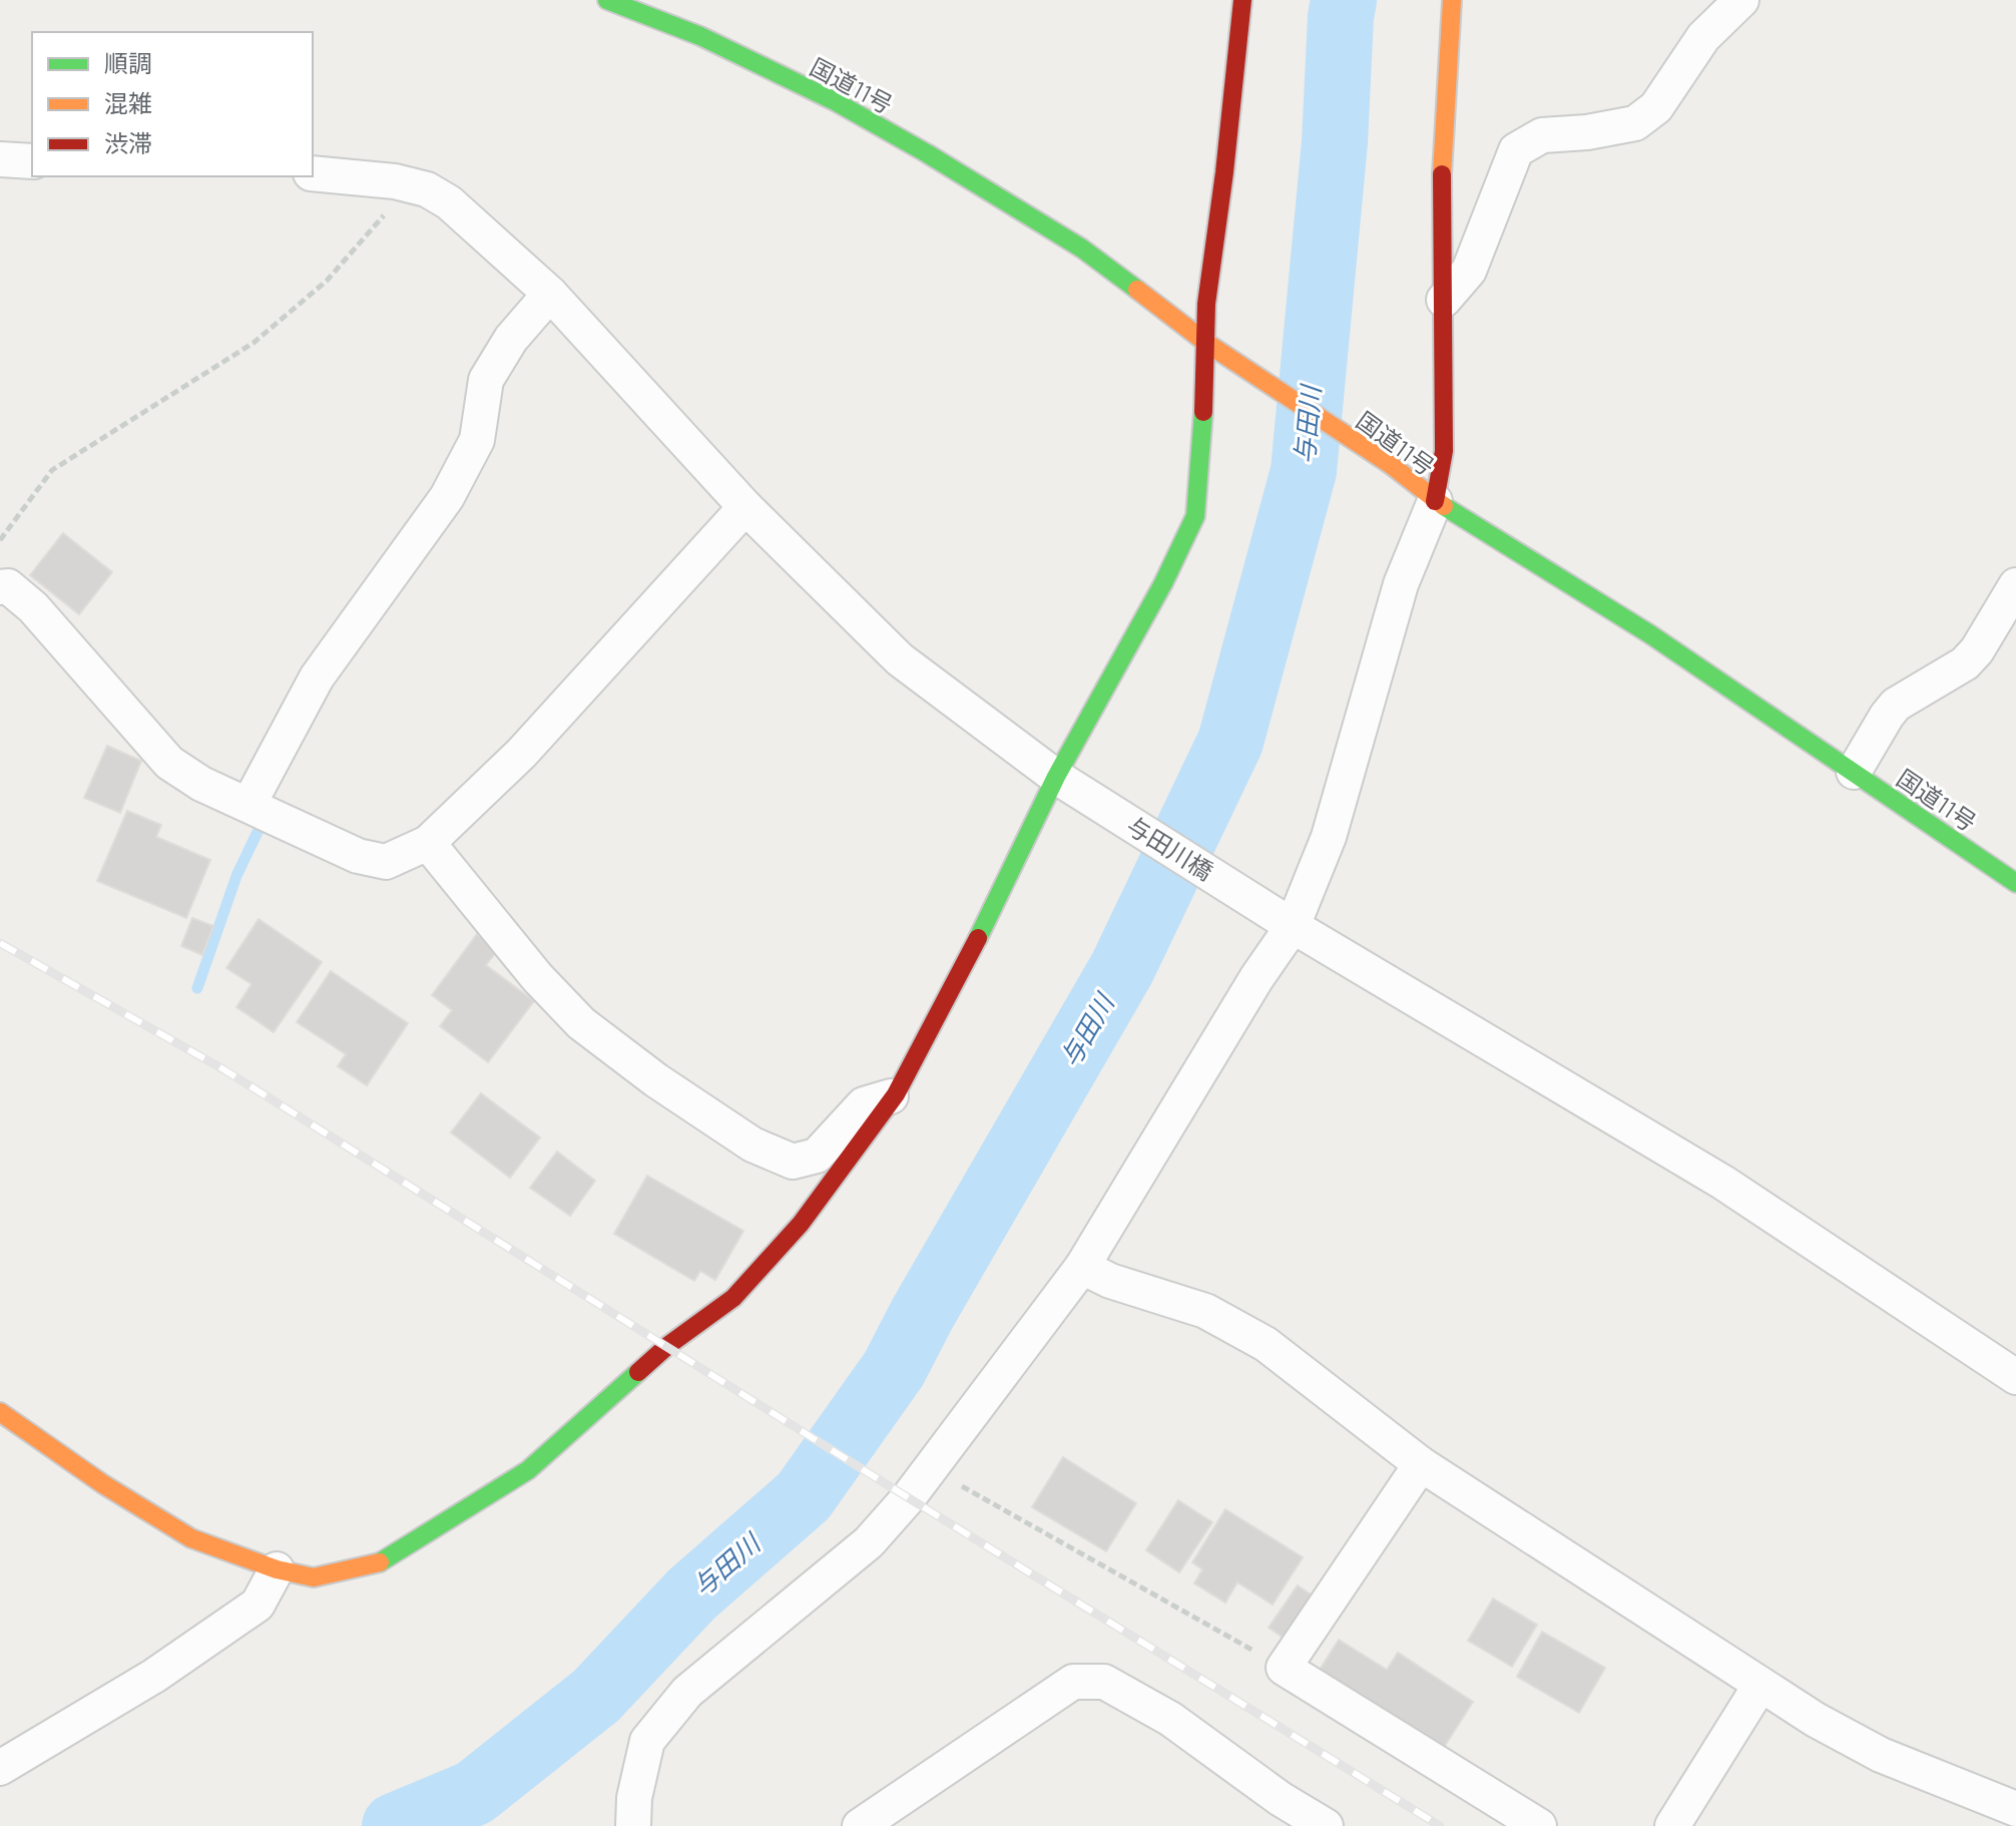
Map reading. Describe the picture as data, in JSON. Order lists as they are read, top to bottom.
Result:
{
  "streets": {
    "main road": ["国道11号"],
    "street": ["与田川橋"]
  },
  "water": ["与田川"],
  "legend": ["順調", "混雑", "渋滞"]
}
